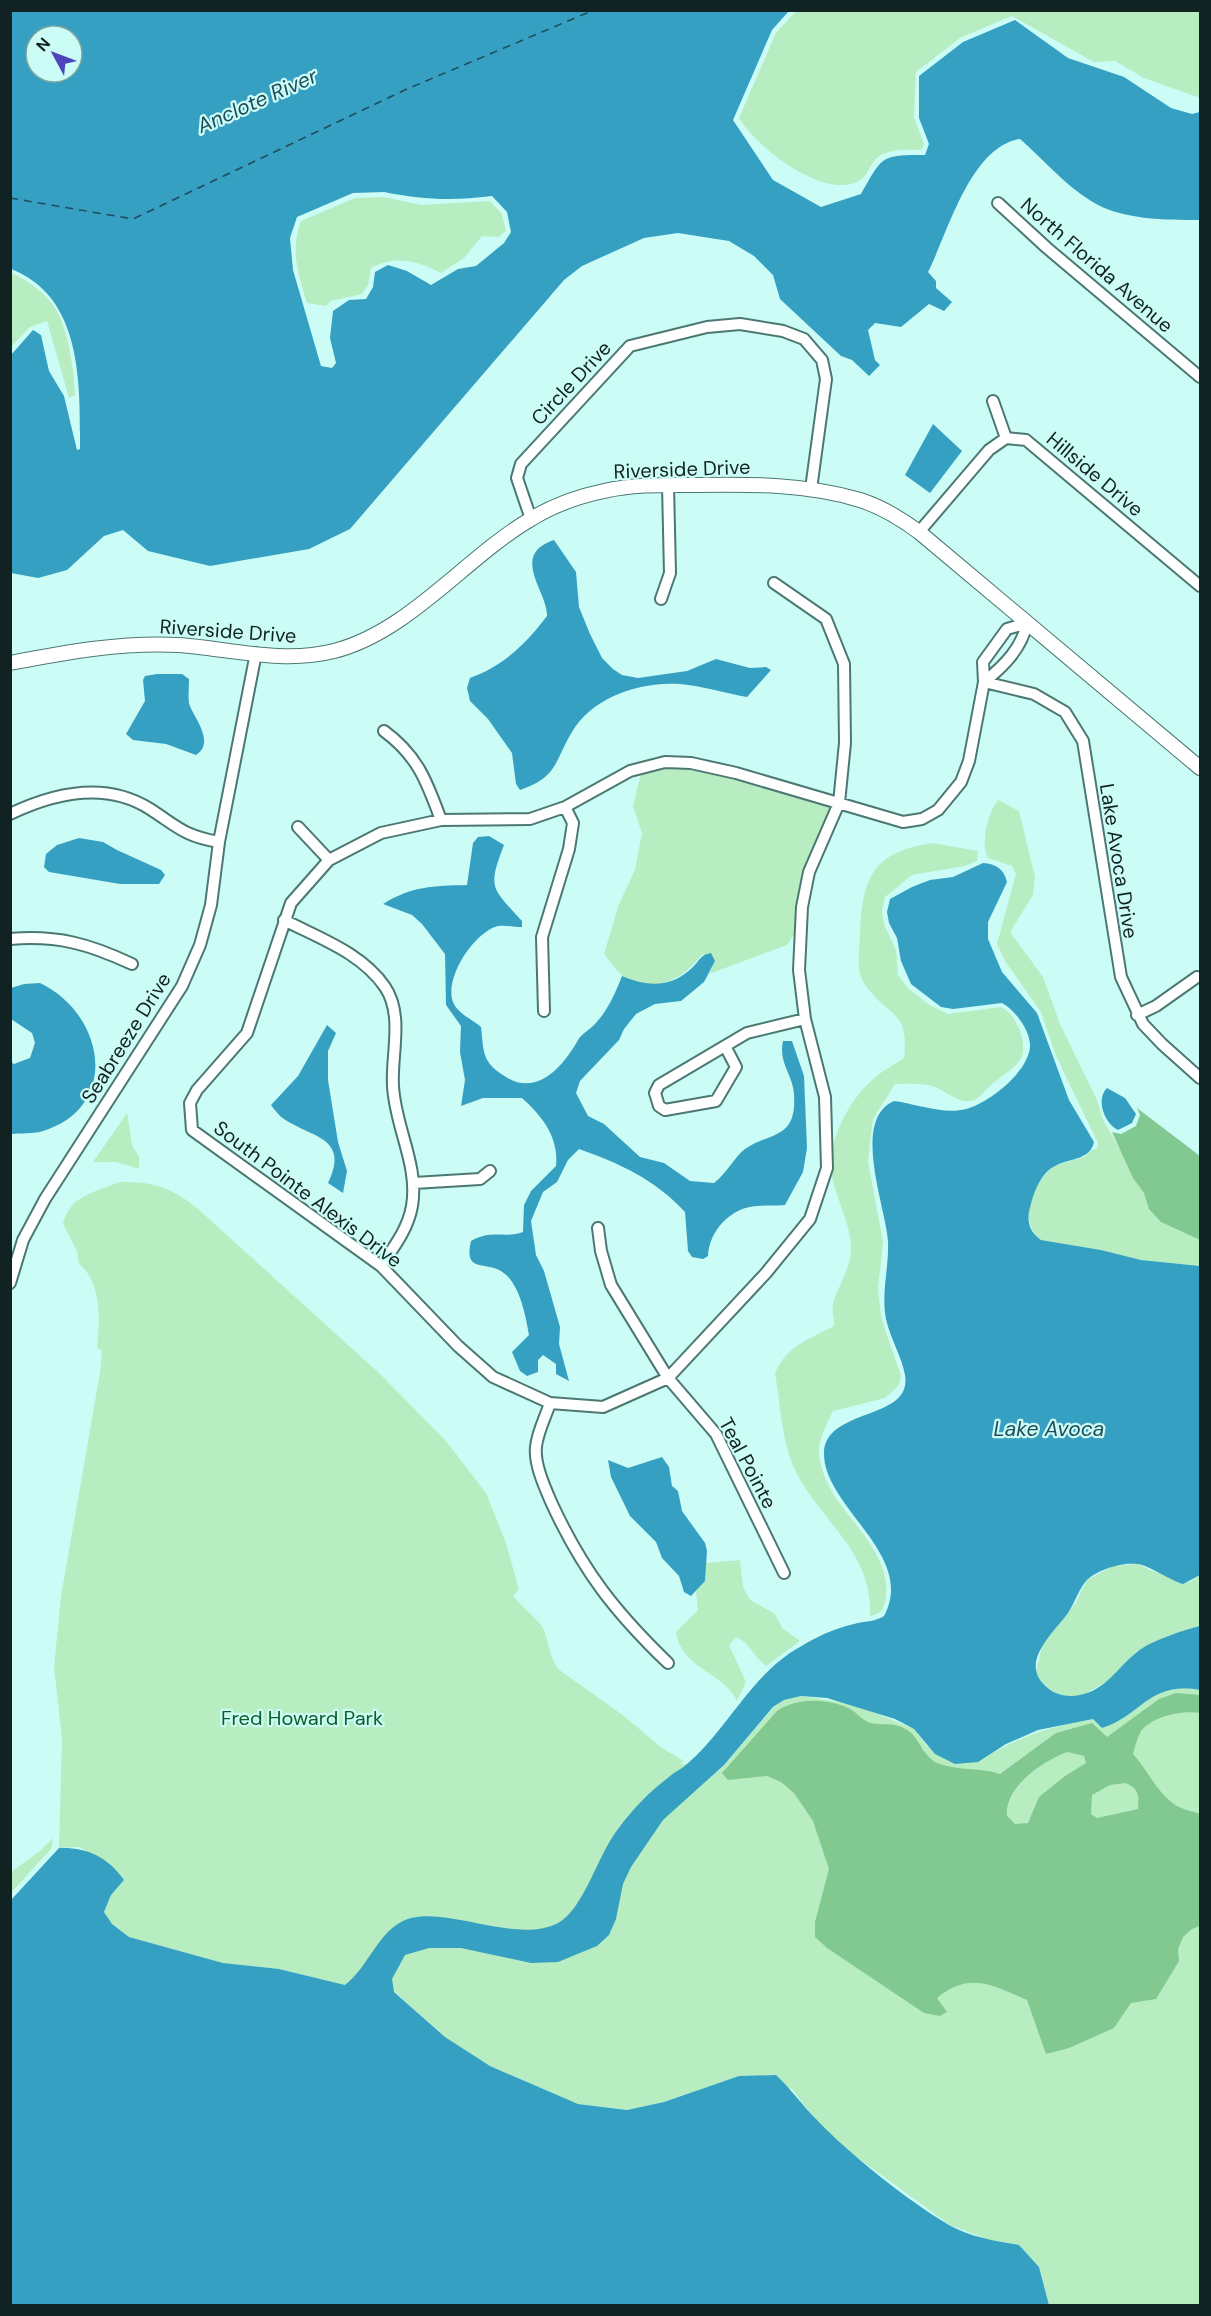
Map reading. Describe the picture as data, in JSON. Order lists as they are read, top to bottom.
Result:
{
  "streets": {
    "street": [
      "North Florida Avenue",
      "Circle Drive",
      "Riverside Drive",
      "Hillside Drive",
      "Lake Avoca Drive",
      "Seabreeze Drive",
      "South Pointe Alexis Drive",
      "Teal Pointe"
    ]
  },
  "crossings": [
    ["Circle Drive", "Riverside Drive"],
    ["Riverside Drive", "Seabreeze Drive"],
    ["Riverside Drive", "South Pointe Alexis Drive"],
    ["Lake Avoca Drive", "South Pointe Alexis Drive"],
    ["South Pointe Alexis Drive", "Teal Pointe"]
  ],
  "water": ["Anclote River", "Lake Avoca"],
  "parks": ["Fred Howard Park"],
  "north": "top left"
}
